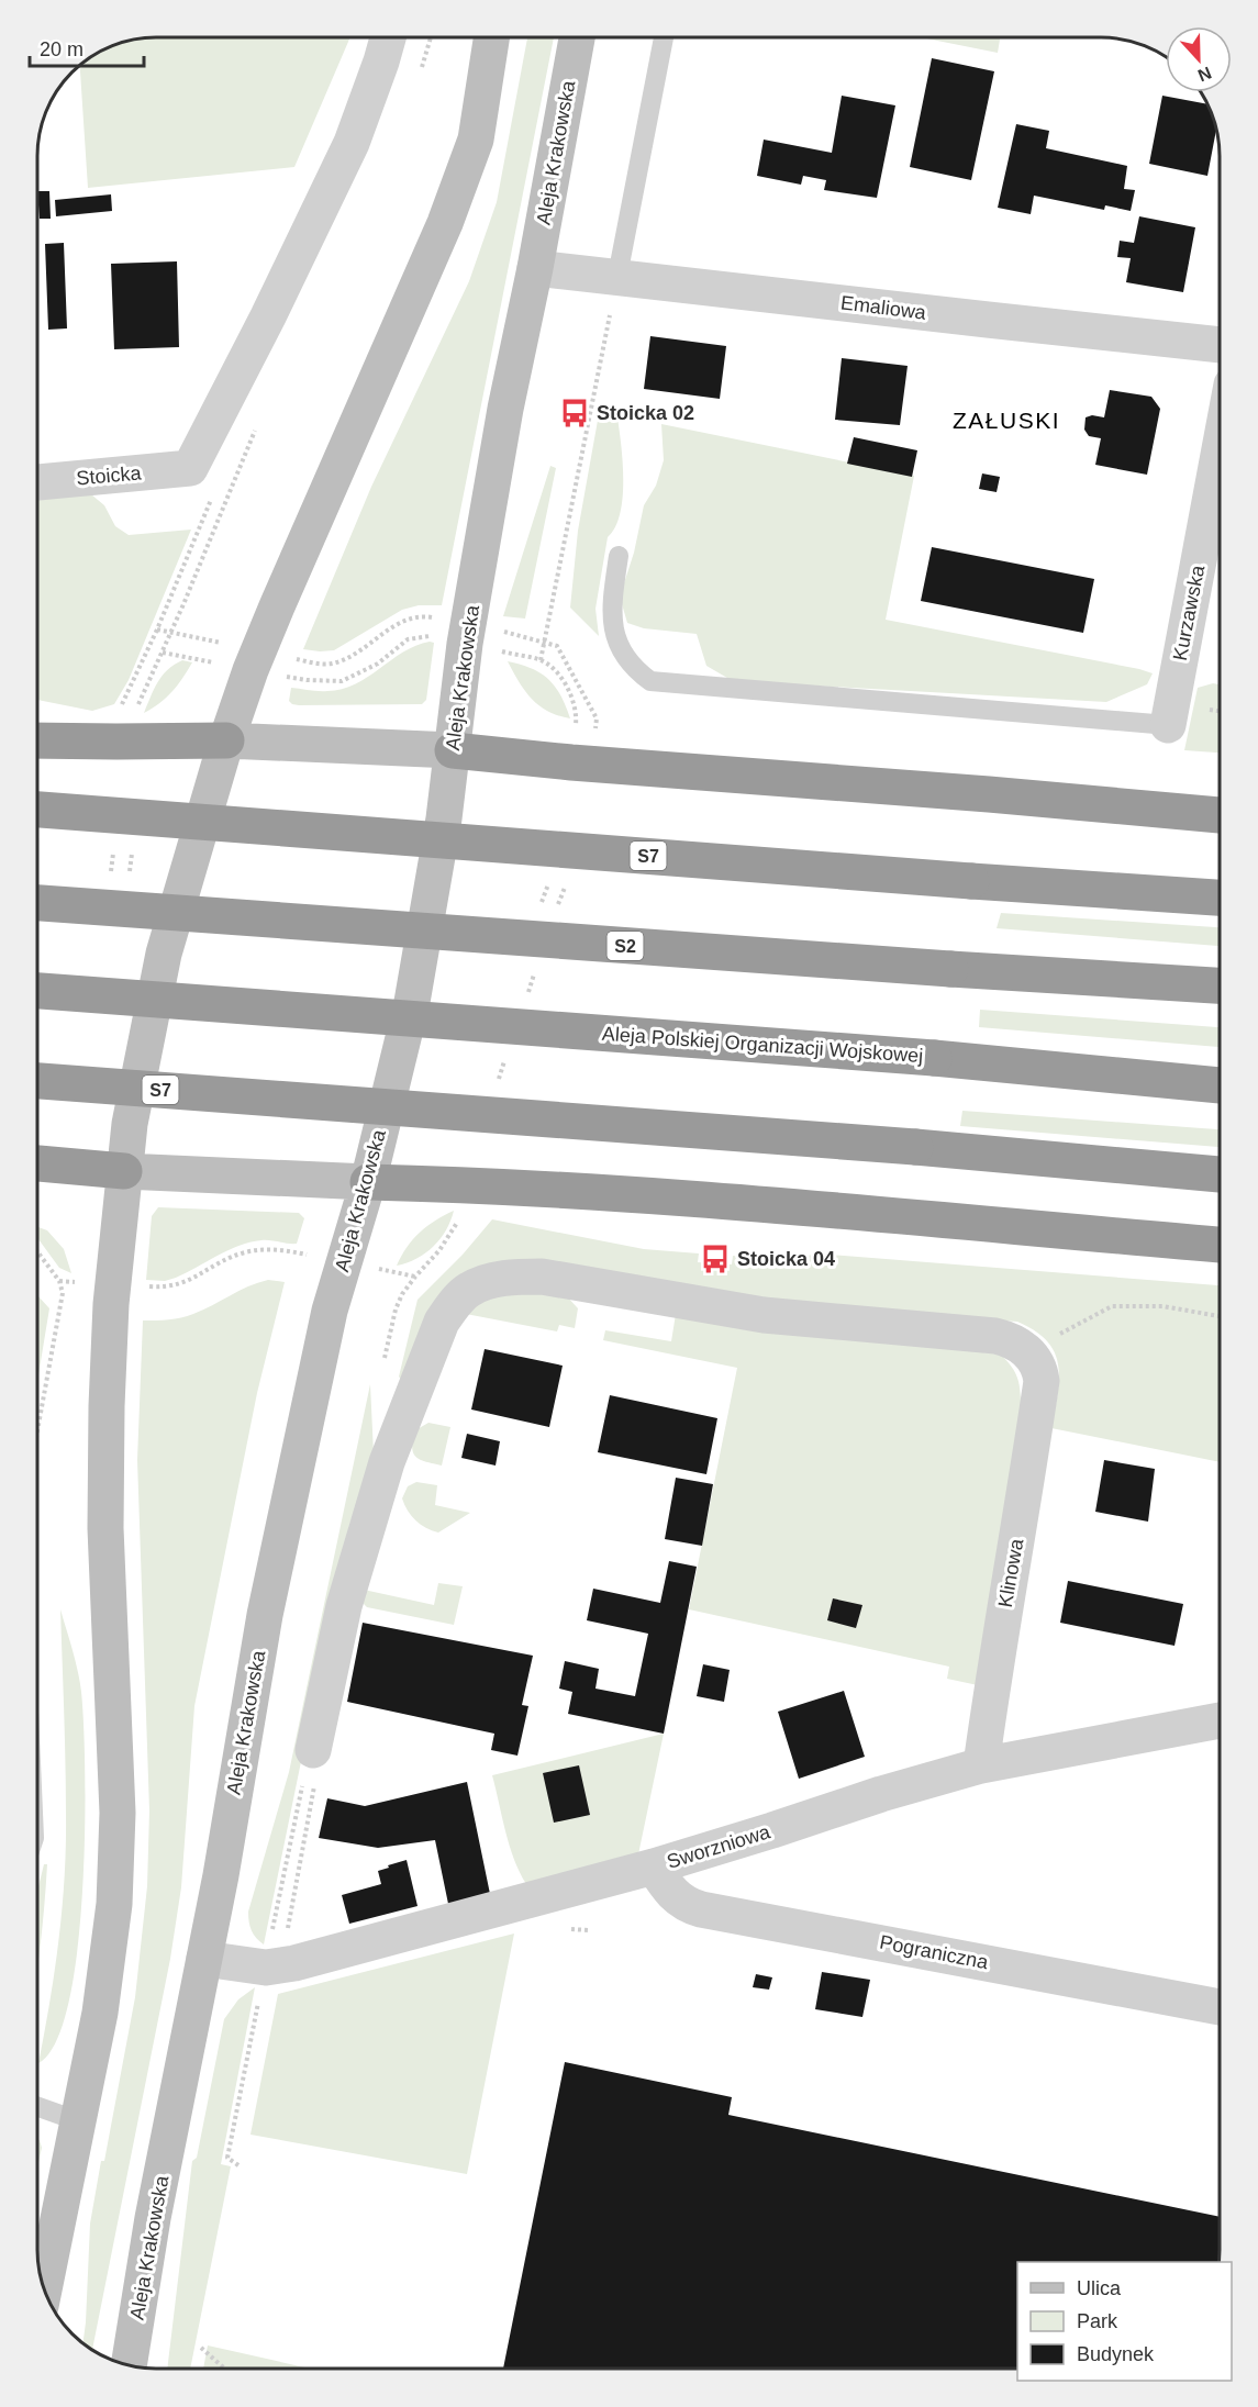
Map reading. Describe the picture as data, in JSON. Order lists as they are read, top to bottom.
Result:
{
  "streets": {
    "highway": ["S7", "S2", "Aleja Polskiej Organizacji Wojskowej"],
    "main road": ["Aleja Krakowska"],
    "street": [
      "Emaliowa",
      "Stoicka",
      "Kurzawska",
      "Klinowa",
      "Sworzniowa",
      "Pograniczna"
    ]
  },
  "crossings": [
    ["Aleja Krakowska", "Emaliowa"],
    ["Aleja Krakowska", "Sworzniowa"],
    ["Klinowa", "Sworzniowa"],
    ["Sworzniowa", "Pograniczna"]
  ],
  "districts": ["ZAŁUSKI"],
  "places": {
    "bus stop": ["Stoicka 02", "Stoicka 04"]
  },
  "legend": ["Ulica", "Park", "Budynek"],
  "scale_bar": "20 m",
  "north": "bottom"
}
